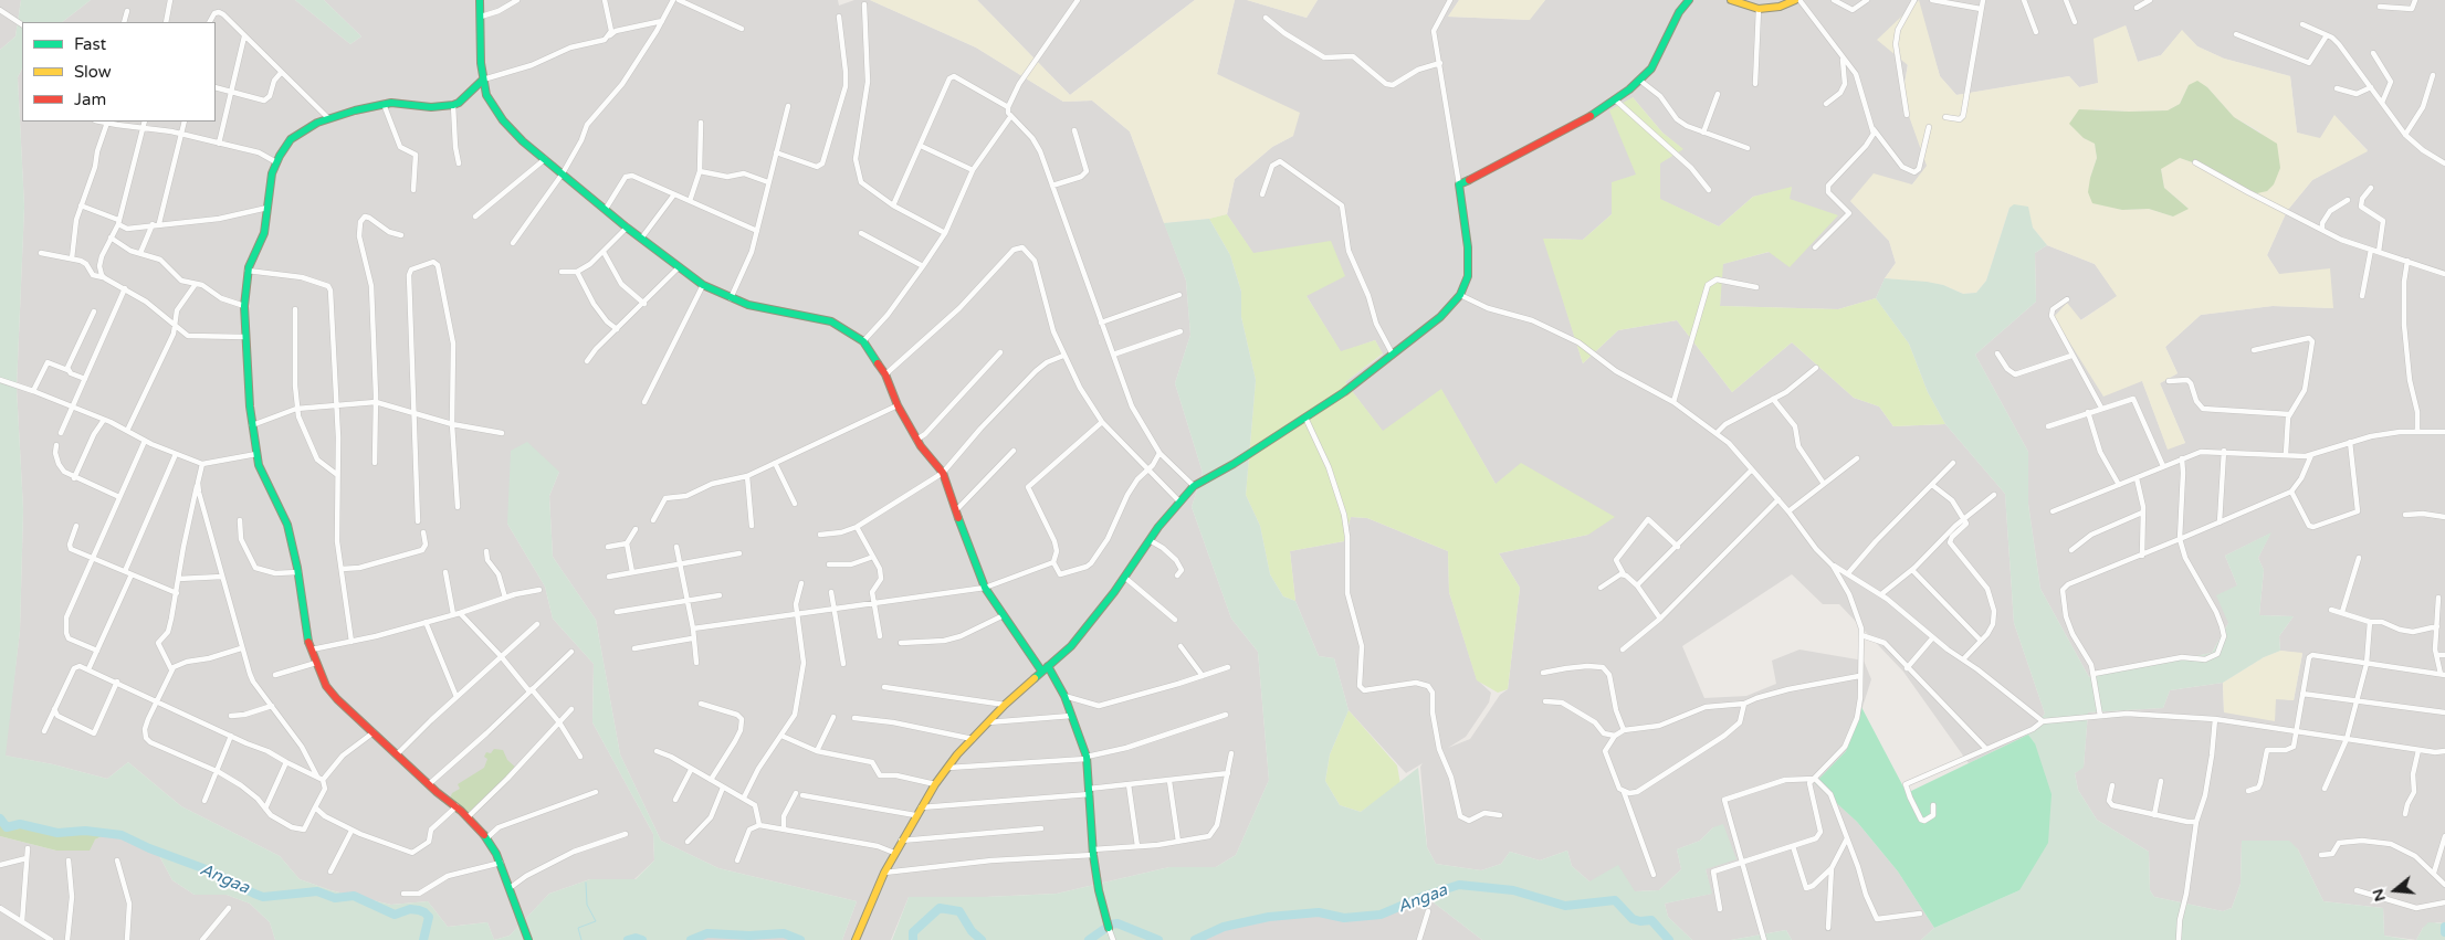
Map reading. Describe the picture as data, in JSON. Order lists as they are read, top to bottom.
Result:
{
  "water": ["Angaa"],
  "legend": ["Fast", "Slow", "Jam"],
  "north": "left"
}
